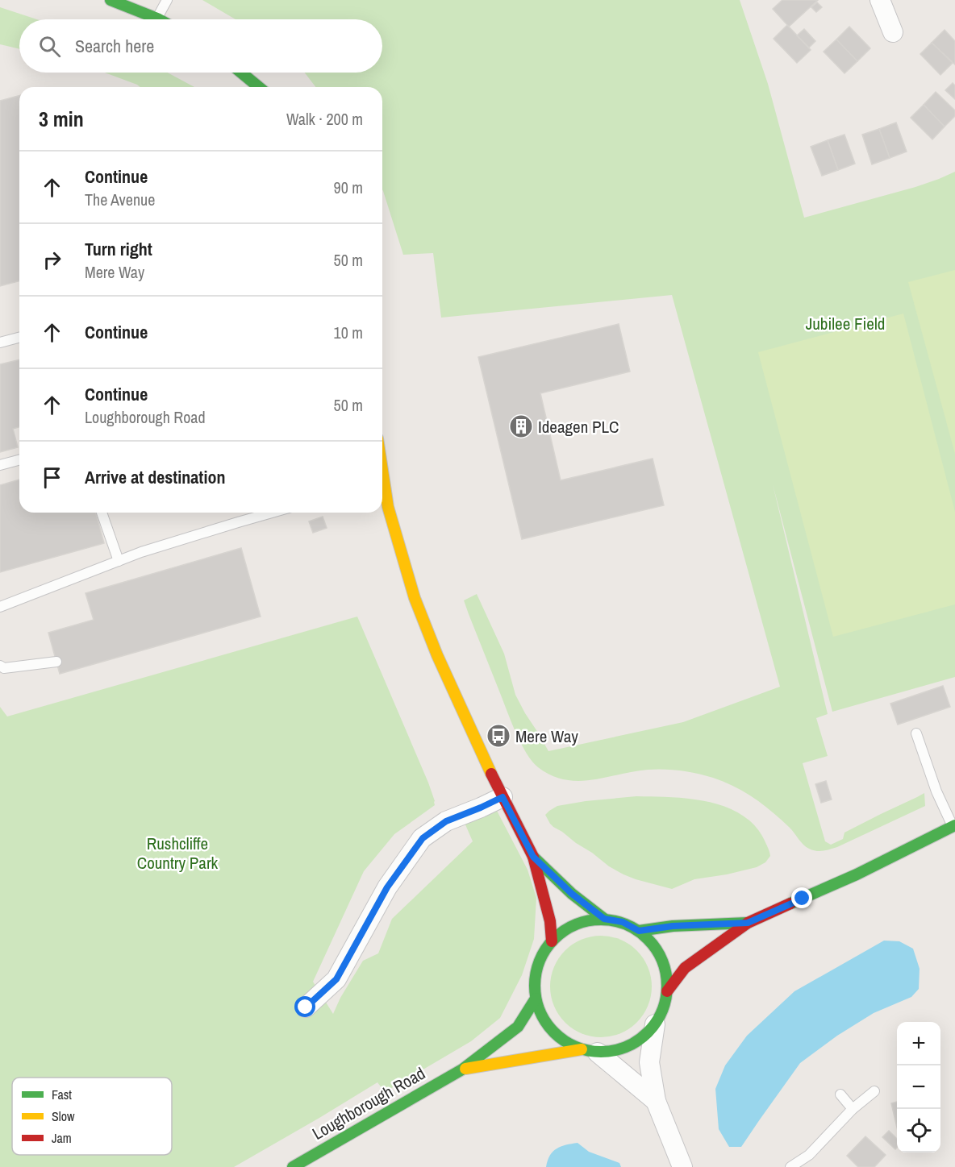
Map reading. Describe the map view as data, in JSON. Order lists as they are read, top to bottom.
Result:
{
  "streets": {
    "main road": ["Loughborough Road"]
  },
  "parks": ["Jubilee Field", "Rushcliffe Country Park"],
  "places": {
    "building": ["Ideagen PLC"],
    "bus stop": ["Mere Way"]
  },
  "legend": ["Fast", "Slow", "Jam"],
  "page": {
    "search": "Search here",
    "heading": ["3 min", "Walk · 200 m"],
    "list": [
      ["Continue", "The Avenue", "90 m"],
      ["Turn right", "Mere Way", "50 m"],
      ["Continue", "10 m"],
      ["Continue", "Loughborough Road", "50 m"],
      "Arrive at destination"
    ],
    "map_buttons": ["+", "−"]
  }
}
